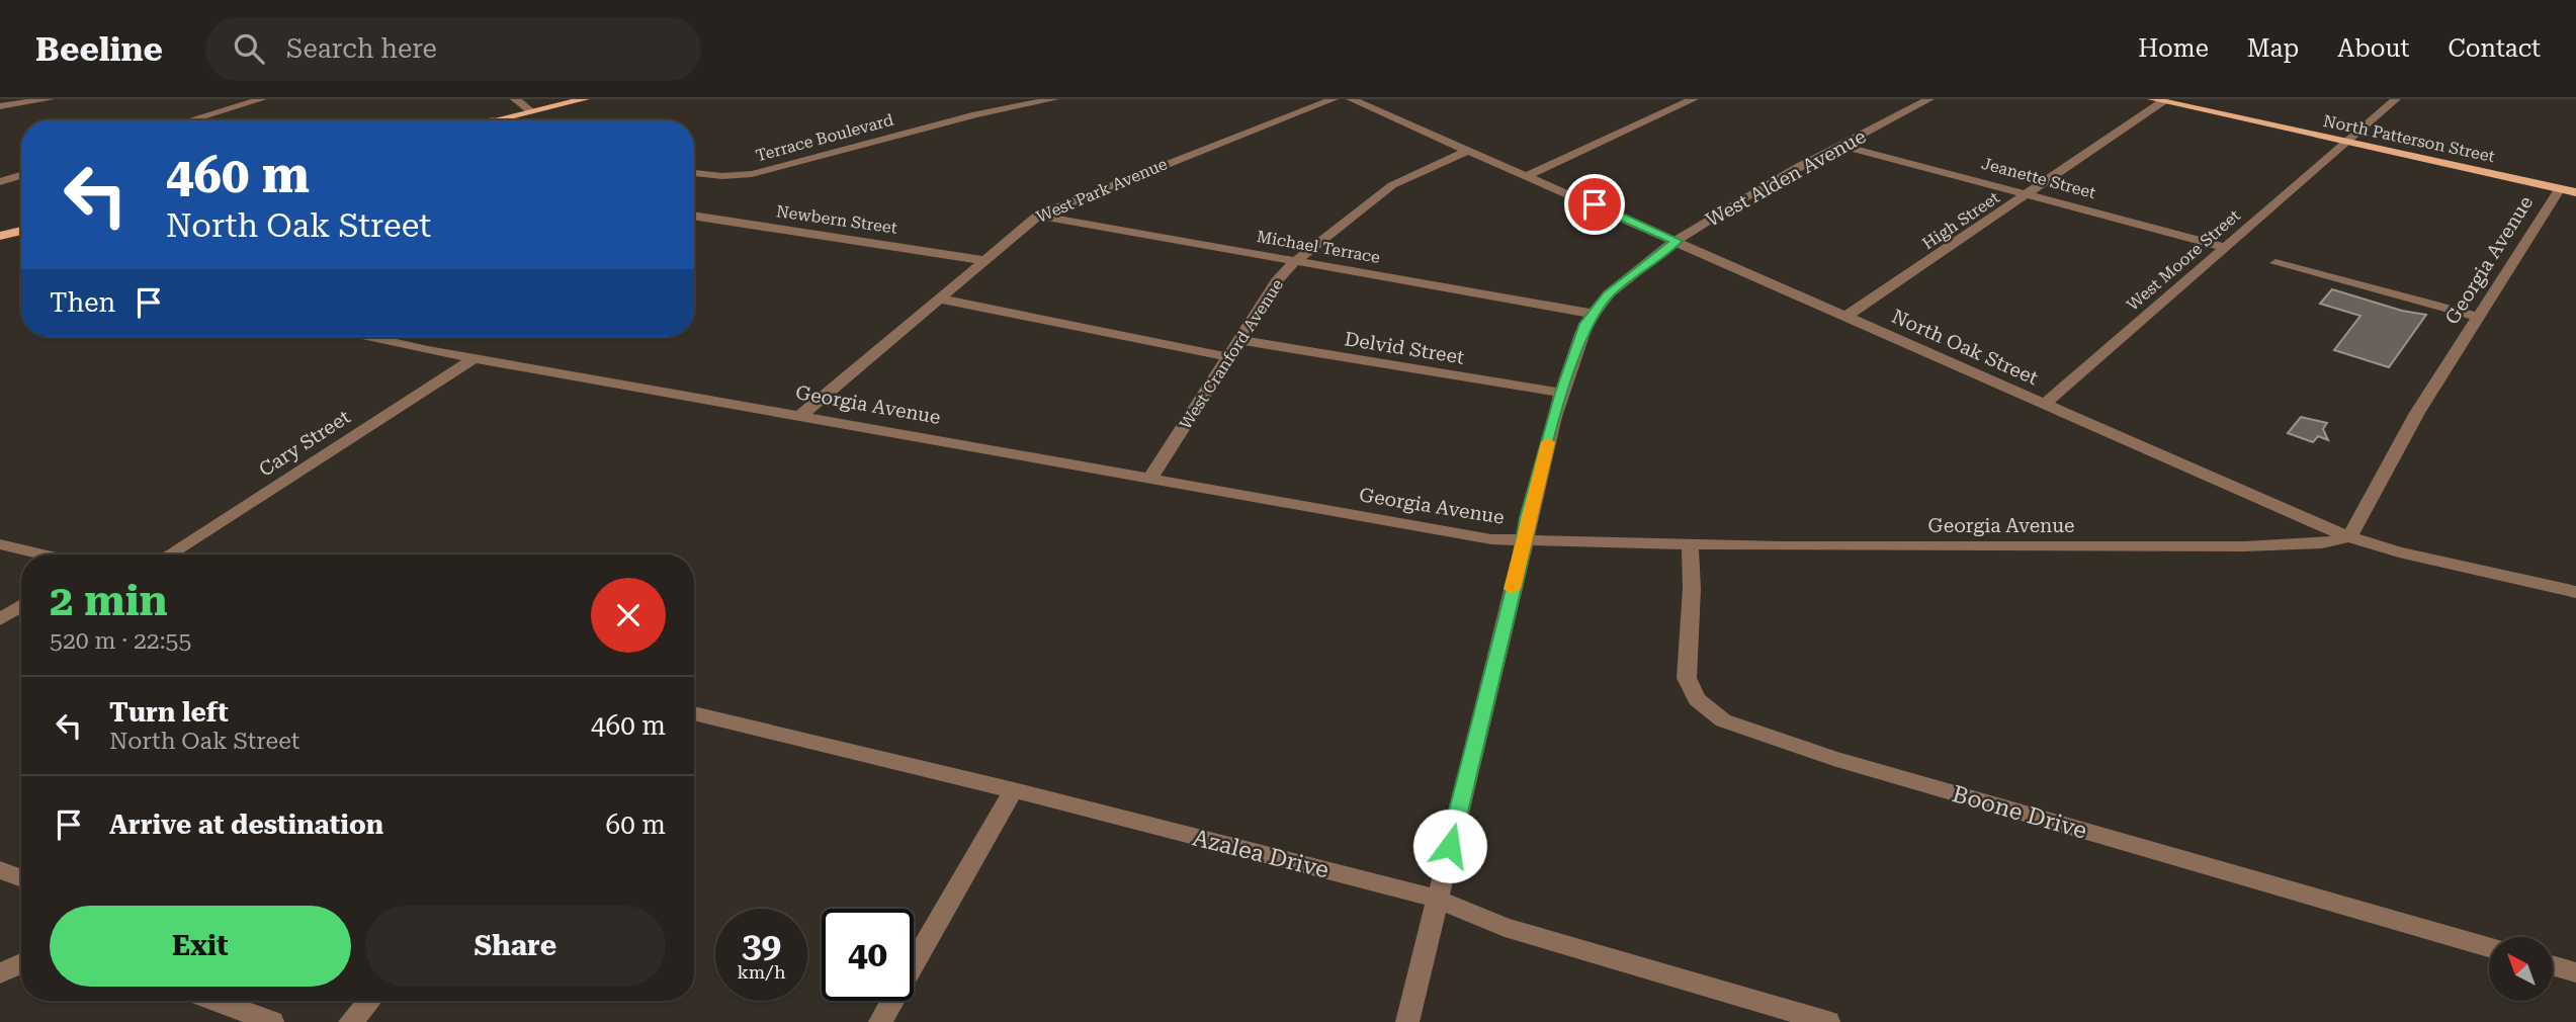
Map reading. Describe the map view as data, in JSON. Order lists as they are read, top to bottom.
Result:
{
  "streets": {
    "main road": ["North Patterson Street"],
    "street": [
      "Terrace Boulevard",
      "West Alden Avenue",
      "Jeanette Street",
      "West Park Avenue",
      "Newbern Street",
      "High Street",
      "Michael Terrace",
      "West Moore Street",
      "Georgia Avenue",
      "North Oak Street",
      "Delvid Street",
      "West Cranford Avenue",
      "Cary Street",
      "Boone Drive",
      "Azalea Drive"
    ]
  },
  "crossings": [
    ["North Patterson Street", "High Street"],
    ["North Patterson Street", "West Moore Street"],
    ["North Patterson Street", "Georgia Avenue"],
    ["West Alden Avenue", "Jeanette Street"],
    ["West Alden Avenue", "Michael Terrace"],
    ["West Alden Avenue", "Georgia Avenue"],
    ["West Alden Avenue", "North Oak Street"],
    ["West Alden Avenue", "Delvid Street"],
    ["West Alden Avenue", "Azalea Drive"],
    ["Jeanette Street", "High Street"],
    ["Jeanette Street", "West Moore Street"],
    ["West Park Avenue", "Newbern Street"],
    ["West Park Avenue", "Michael Terrace"],
    ["West Park Avenue", "Georgia Avenue"],
    ["High Street", "North Oak Street"],
    ["Michael Terrace", "West Cranford Avenue"],
    ["West Moore Street", "North Oak Street"],
    ["Georgia Avenue", "North Oak Street"],
    ["Georgia Avenue", "West Cranford Avenue"],
    ["Georgia Avenue", "Cary Street"],
    ["Georgia Avenue", "Boone Drive"],
    ["North Oak Street", "West Cranford Avenue"],
    ["Delvid Street", "West Cranford Avenue"]
  ],
  "north": "top left",
  "page": {
    "header": "Beeline",
    "search": "Search here",
    "nav": [
      "Home",
      "Map",
      "About",
      "Contact"
    ],
    "turn": ["460 m", "North Oak Street"],
    "then": "Then",
    "heading": ["2 min", "520 m · 22:55"],
    "list": [
      {
        "name": "Turn left",
        "note": "North Oak Street",
        "value": "460 m"
      },
      {
        "name": "Arrive at destination",
        "value": "60 m"
      }
    ],
    "buttons": ["Exit", "Share"],
    "speed": "39 km/h",
    "limit": "40"
  }
}
